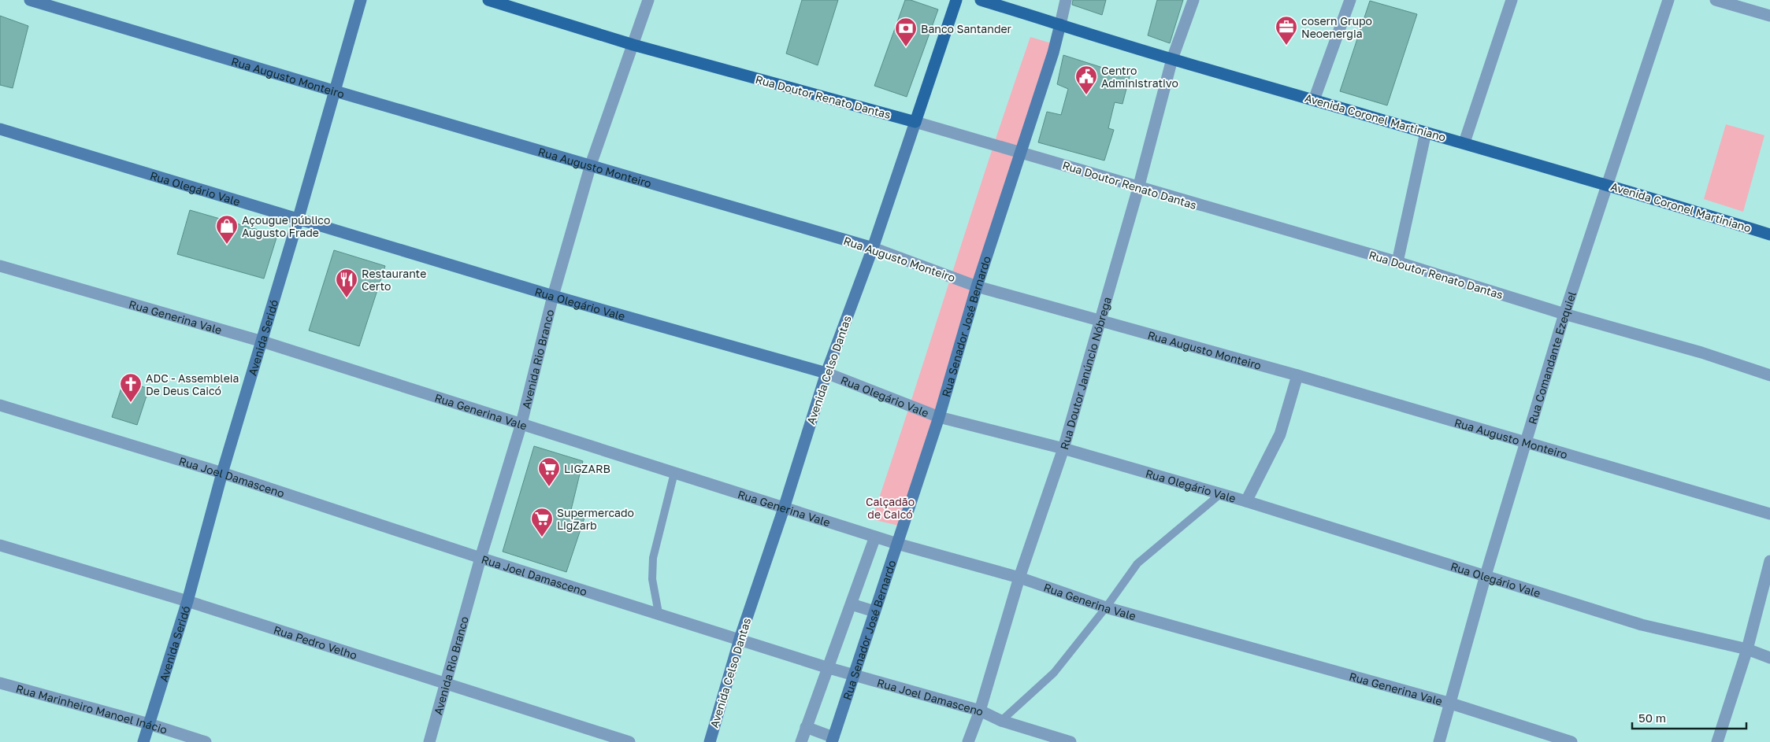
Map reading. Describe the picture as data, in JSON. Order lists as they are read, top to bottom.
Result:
{
  "streets": {
    "main road": [
      "Rua Augusto Monteiro",
      "Rua Doutor Renato Dantas",
      "Avenida Coronel Martiniano",
      "Rua Olegário Vale",
      "Rua Senador José Bernardo",
      "Avenida Seridó",
      "Avenida Celso Dantas"
    ],
    "street": [
      "Rua Generina Vale",
      "Avenida Rio Branco",
      "Rua Comandante Ezequiel",
      "Rua Doutor Janúncio Nóbrega",
      "Rua Joel Damasceno",
      "Rua Pedro Velho",
      "Rua Marinheiro Manoel Inácio"
    ]
  },
  "crossings": [
    ["Rua Augusto Monteiro", "Rua Senador José Bernardo"],
    ["Rua Augusto Monteiro", "Avenida Seridó"],
    ["Rua Augusto Monteiro", "Avenida Rio Branco"],
    ["Rua Augusto Monteiro", "Rua Comandante Ezequiel"],
    ["Rua Augusto Monteiro", "Avenida Celso Dantas"],
    ["Rua Augusto Monteiro", "Rua Doutor Janúncio Nóbrega"],
    ["Rua Doutor Renato Dantas", "Rua Senador José Bernardo"],
    ["Rua Doutor Renato Dantas", "Avenida Rio Branco"],
    ["Rua Doutor Renato Dantas", "Rua Comandante Ezequiel"],
    ["Rua Doutor Renato Dantas", "Avenida Celso Dantas"],
    ["Rua Doutor Renato Dantas", "Rua Doutor Janúncio Nóbrega"],
    ["Avenida Coronel Martiniano", "Rua Senador José Bernardo"],
    ["Avenida Coronel Martiniano", "Rua Comandante Ezequiel"],
    ["Avenida Coronel Martiniano", "Rua Doutor Janúncio Nóbrega"],
    ["Rua Olegário Vale", "Rua Senador José Bernardo"],
    ["Rua Olegário Vale", "Avenida Seridó"],
    ["Rua Olegário Vale", "Avenida Rio Branco"],
    ["Rua Olegário Vale", "Rua Comandante Ezequiel"],
    ["Rua Olegário Vale", "Avenida Celso Dantas"],
    ["Rua Olegário Vale", "Rua Doutor Janúncio Nóbrega"],
    ["Rua Generina Vale", "Rua Senador José Bernardo"],
    ["Rua Generina Vale", "Avenida Seridó"],
    ["Rua Generina Vale", "Avenida Rio Branco"],
    ["Rua Generina Vale", "Rua Comandante Ezequiel"],
    ["Rua Generina Vale", "Avenida Celso Dantas"],
    ["Rua Generina Vale", "Rua Doutor Janúncio Nóbrega"],
    ["Rua Senador José Bernardo", "Rua Joel Damasceno"],
    ["Avenida Seridó", "Rua Joel Damasceno"],
    ["Avenida Seridó", "Rua Pedro Velho"],
    ["Avenida Seridó", "Rua Marinheiro Manoel Inácio"],
    ["Avenida Rio Branco", "Rua Joel Damasceno"],
    ["Avenida Rio Branco", "Rua Pedro Velho"],
    ["Avenida Celso Dantas", "Rua Joel Damasceno"],
    ["Rua Doutor Janúncio Nóbrega", "Rua Joel Damasceno"]
  ],
  "parks": ["Calçadão de Caicó"],
  "places": {
    "office": ["cosern Grupo Neoenergia"],
    "bank": ["Banco Santander"],
    "public building": ["Centro Administrativo"],
    "shop": ["Açougue público Augusto Frade"],
    "restaurant": ["Restaurante Certo"],
    "church": ["ADC - Assembleia De Deus Caicó"],
    "supermarket": ["LIGZARB", "Supermercado LigZarb"]
  },
  "scale_bar": "50 m"
}
